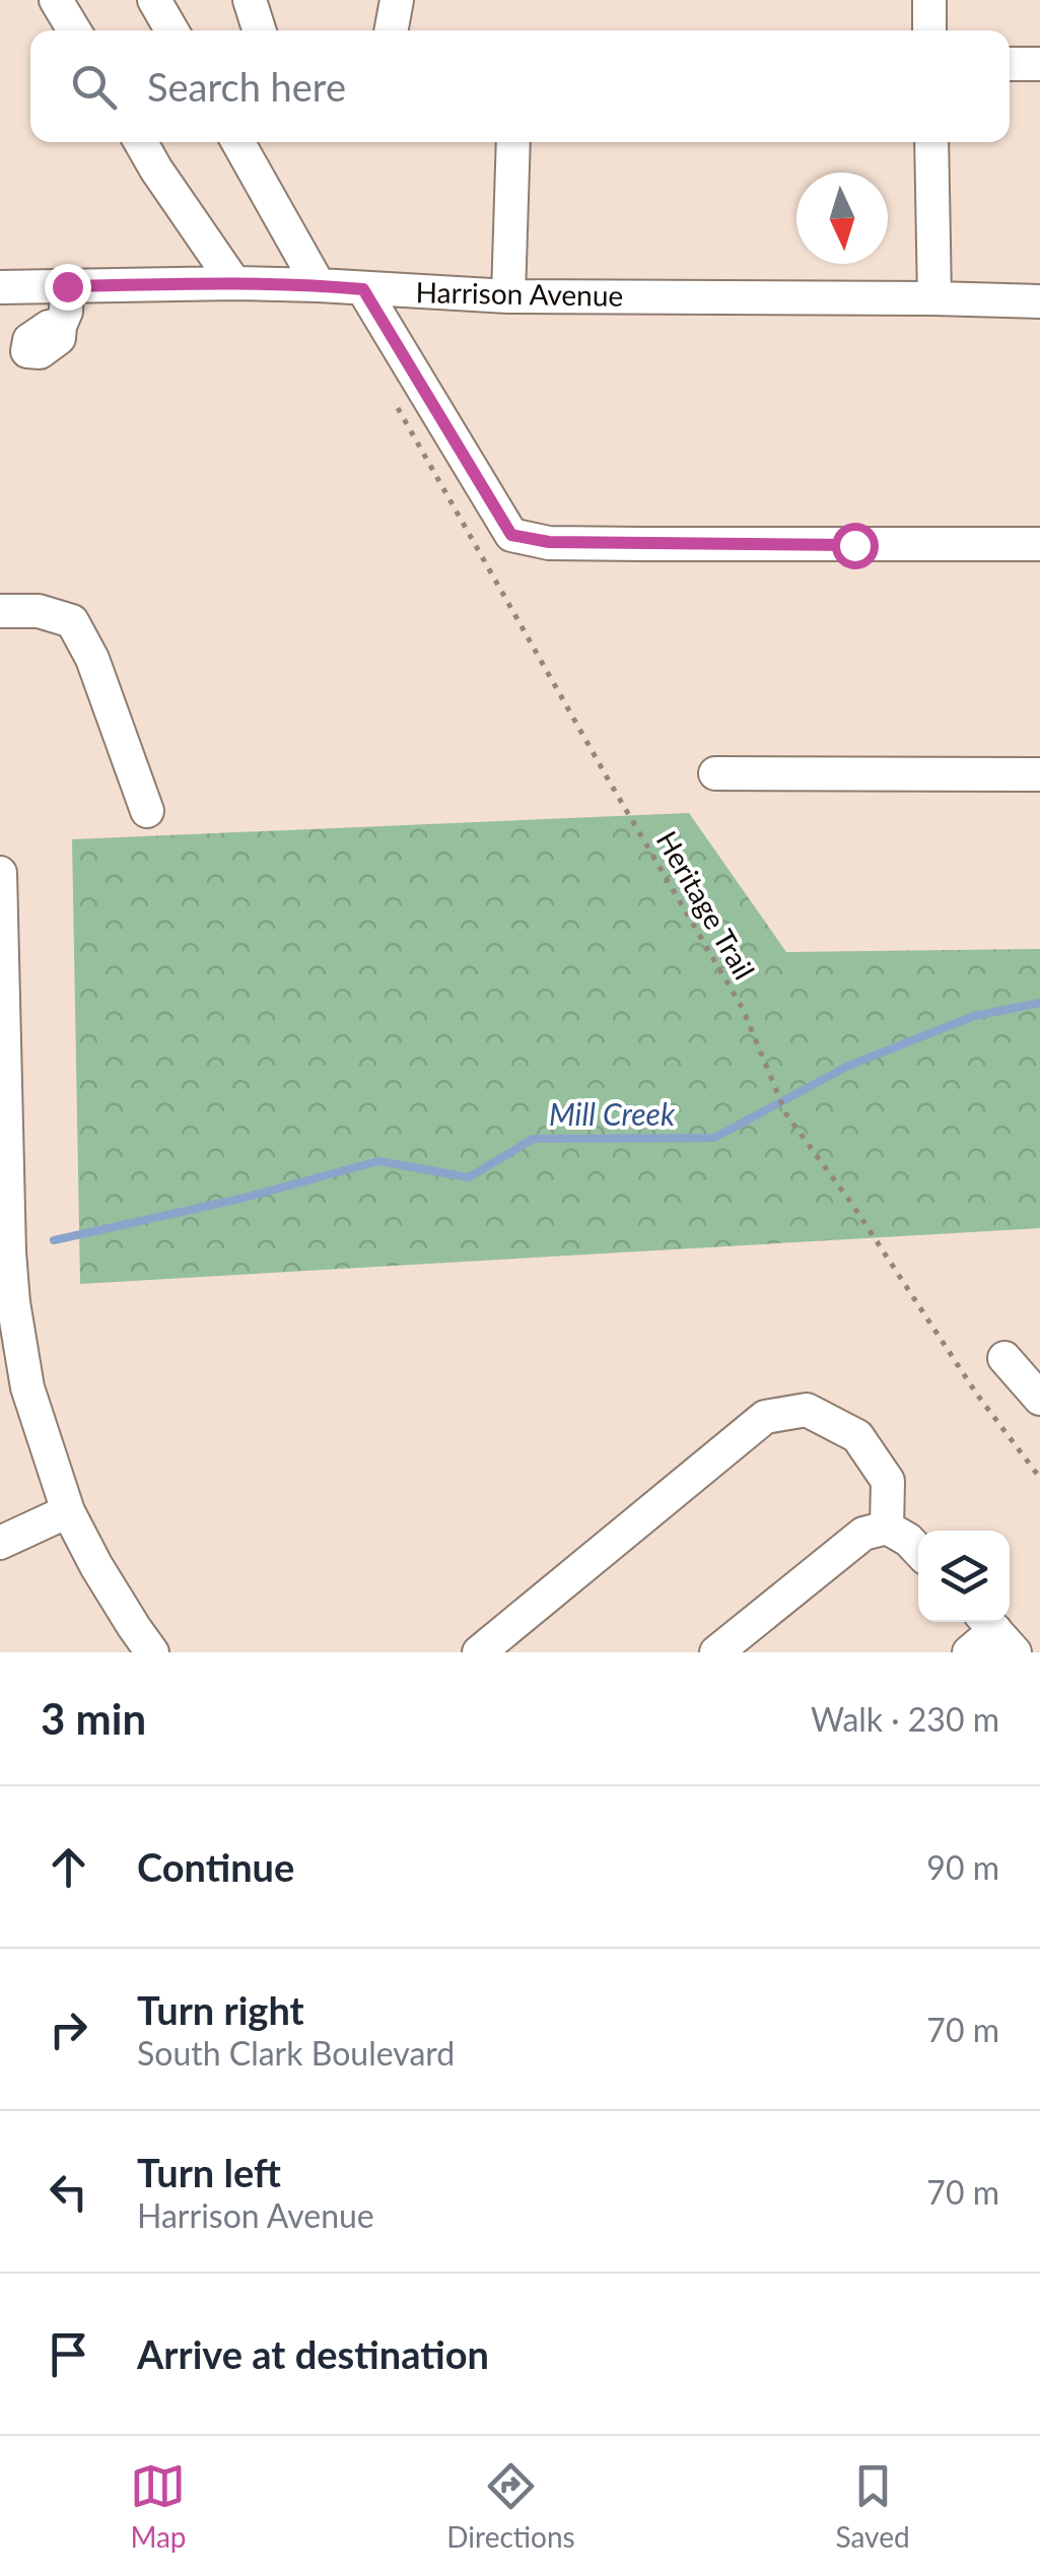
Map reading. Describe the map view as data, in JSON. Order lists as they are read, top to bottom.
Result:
{
  "streets": {
    "street": ["Harrison Avenue"],
    "path": ["Heritage Trail"]
  },
  "water": ["Mill Creek"],
  "north": "bottom",
  "page": {
    "search": "Search here",
    "heading": ["3 min", "Walk · 230 m"],
    "list": [
      ["Continue", "90 m"],
      ["Turn right", "South Clark Boulevard", "70 m"],
      ["Turn left", "Harrison Avenue", "70 m"],
      "Arrive at destination"
    ],
    "nav": ["Map", "Directions", "Saved"]
  }
}
